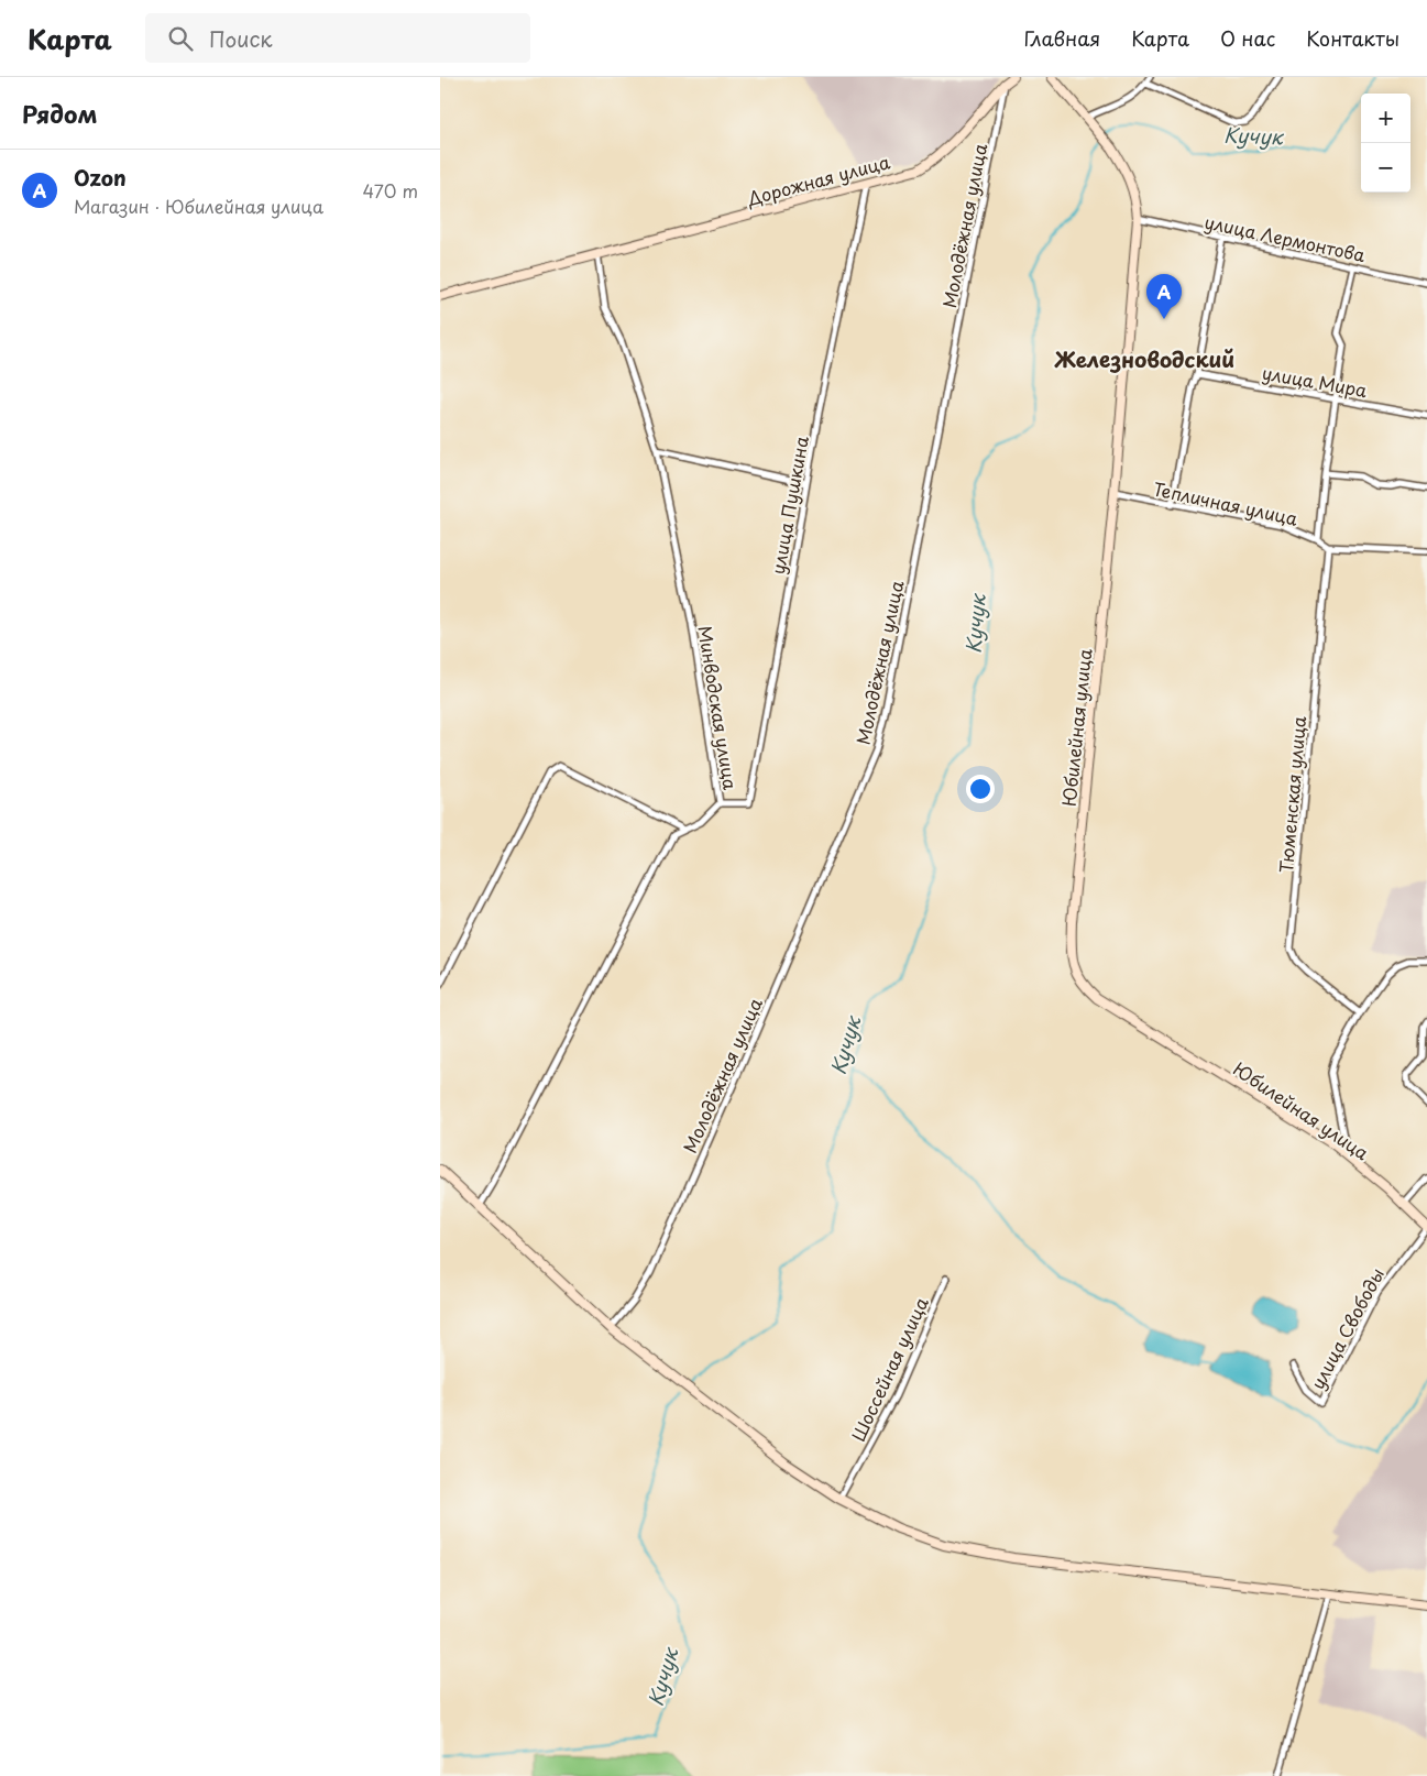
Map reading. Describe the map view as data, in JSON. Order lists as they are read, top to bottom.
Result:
{
  "streets": {
    "street": [
      "Дорожная улица",
      "Молодёжная улица",
      "улица Лермонтова",
      "улица Мира",
      "Тепличная улица",
      "улица Пушкина",
      "Минводская улица",
      "Юбилейная улица",
      "Тюменская улица",
      "улица Свободы",
      "Шоссейная улица"
    ]
  },
  "crossings": [
    ["Дорожная улица", "Молодёжная улица"],
    ["Дорожная улица", "улица Пушкина"],
    ["Дорожная улица", "Минводская улица"],
    ["улица Лермонтова", "Юбилейная улица"],
    ["Тепличная улица", "Юбилейная улица"],
    ["Тепличная улица", "Тюменская улица"],
    ["улица Пушкина", "Минводская улица"],
    ["Юбилейная улица", "улица Свободы"]
  ],
  "districts": ["Железноводский"],
  "water": ["Кучук"],
  "page": {
    "header": "Карта",
    "search": "Поиск",
    "nav": [
      "Главная",
      "Карта",
      "О нас",
      "Контакты"
    ],
    "heading": "Рядом",
    "map_buttons": ["+", "−"],
    "list": [
      {
        "mark": "A",
        "name": "Ozon",
        "note": "Магазин · Юбилейная улица",
        "value": "470 m"
      }
    ],
    "pins": "A"
  }
}
